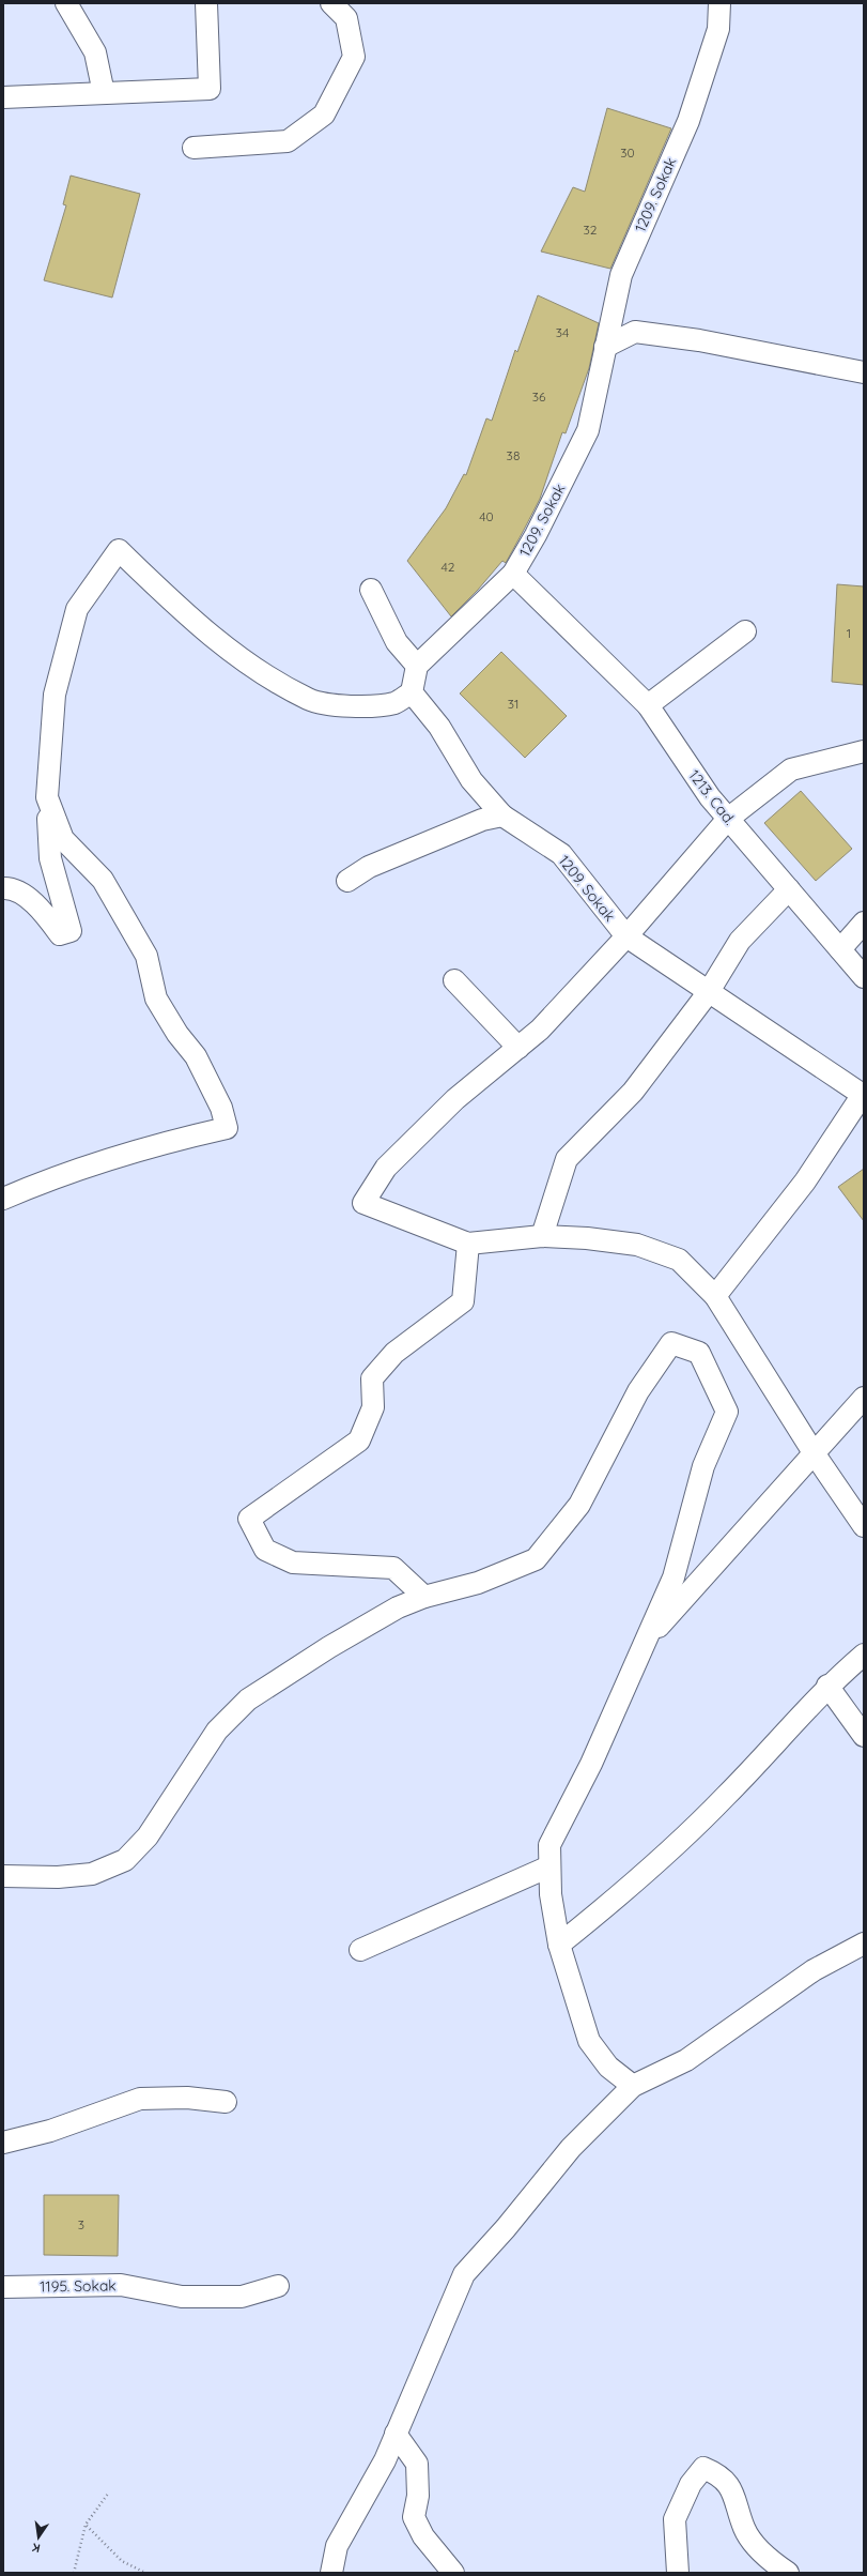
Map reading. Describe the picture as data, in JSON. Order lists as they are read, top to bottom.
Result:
{
  "streets": {
    "street": ["1209. Sokak", "1213. Cad.", "1195. Sokak"]
  },
  "crossings": [
    ["1209. Sokak", "1213. Cad."]
  ],
  "house_numbers": [
    "30",
    "32",
    "34",
    "36",
    "38",
    "40",
    "42",
    "1",
    "31",
    "3"
  ],
  "north": "bottom"
}
